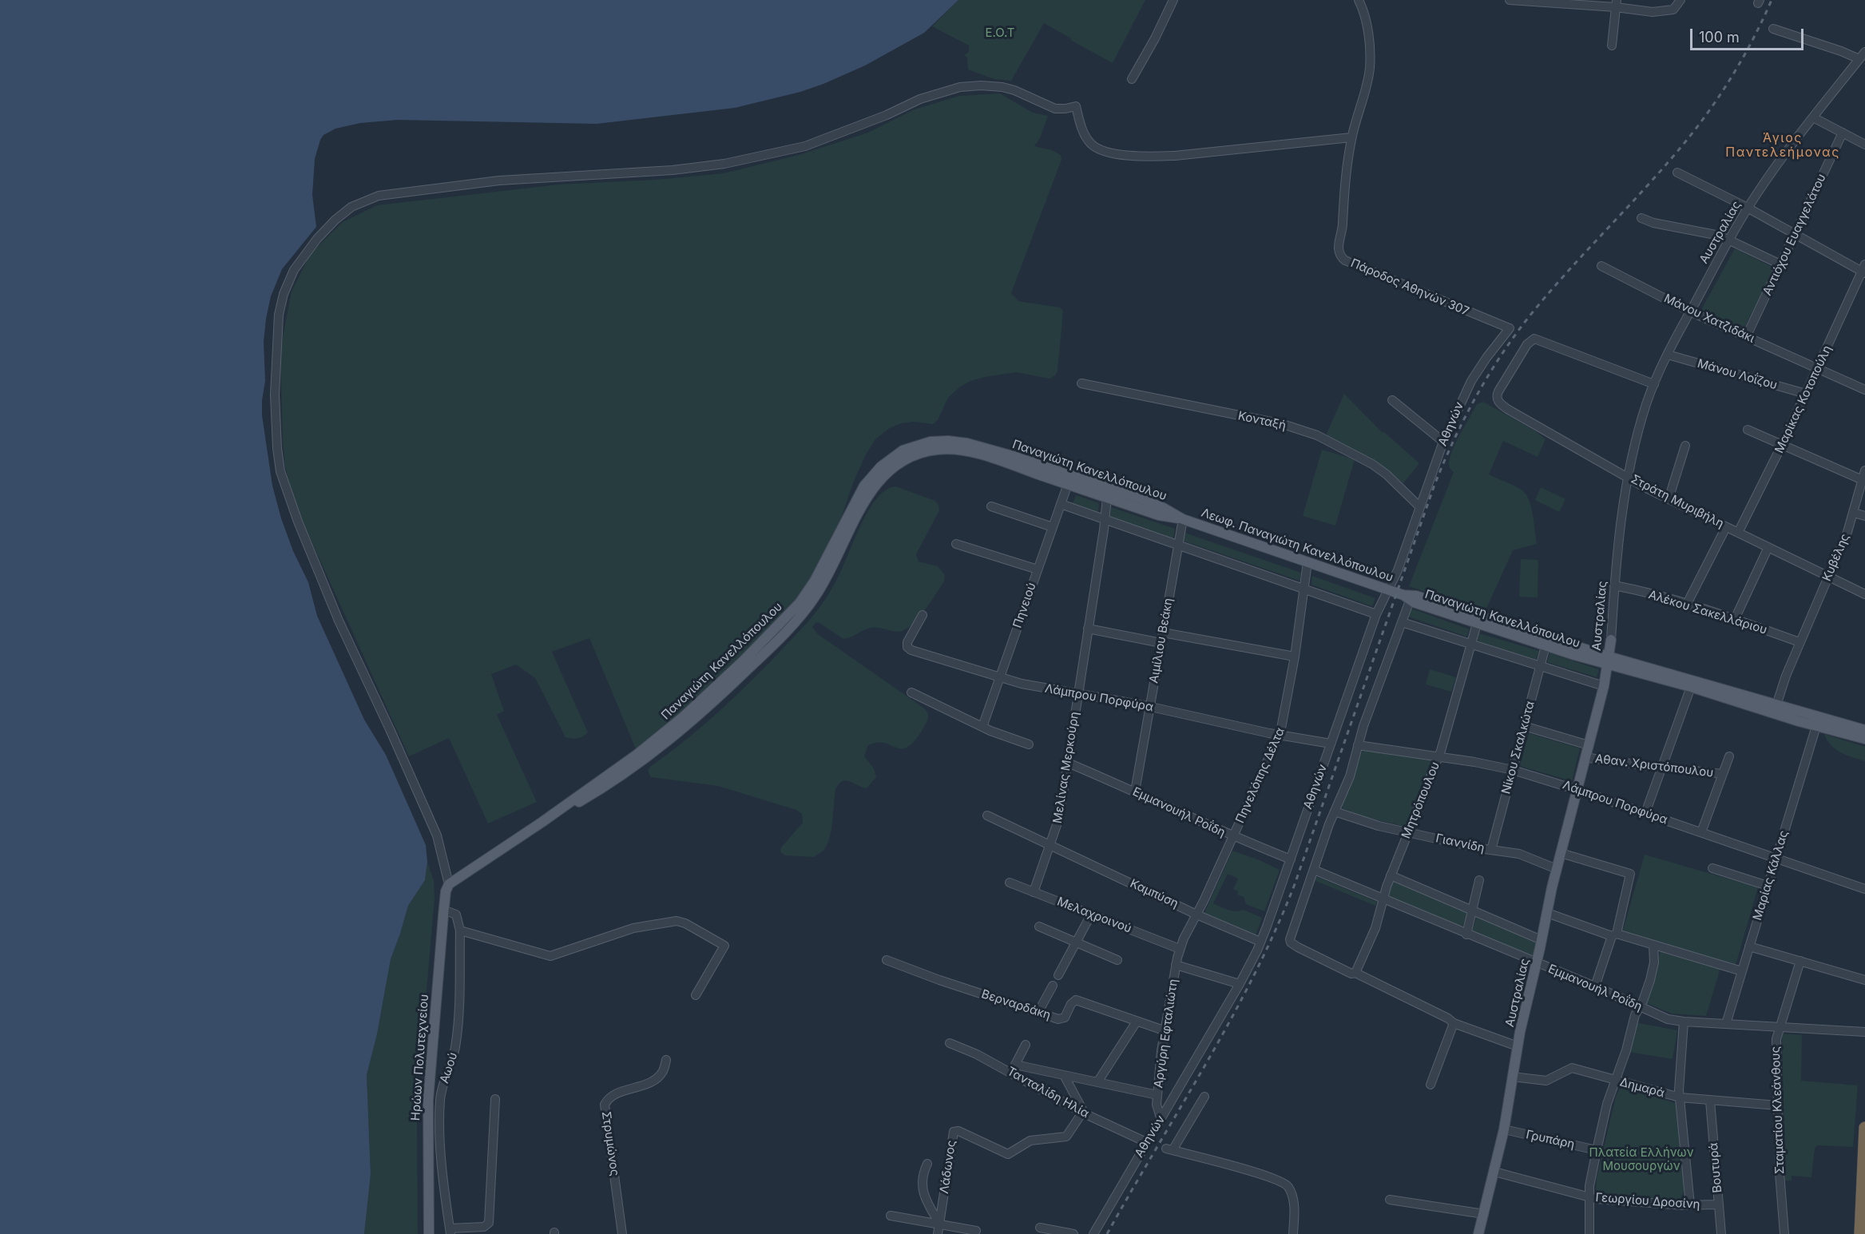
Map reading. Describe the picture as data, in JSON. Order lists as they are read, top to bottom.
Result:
{
  "streets": {
    "main road": [
      "Αυστραλίας",
      "Παναγιώτη Κανελλόπουλου",
      "Λεωφ. Παναγιώτη Κανελλόπουλου",
      "Ηρώων Πολυτεχνείου"
    ],
    "street": [
      "Αντιόχου Ευαγγελάτου",
      "Πάροδος Αθηνών 307",
      "Μάνου Χατζιδάκι",
      "Μάνου Λοΐζου",
      "Μαρίκας Κοτοπούλη",
      "Κονταξή",
      "Αθηνών",
      "Στράτη Μυριβήλη",
      "Κυβέλης",
      "Πηνειού",
      "Αλέκου Σακελλάριου",
      "Αιμίλιου Βεάκη",
      "Λάμπρου Πορφύρα",
      "Νίκου Σκαλκώτα",
      "Αθαν. Χριστόπουλου",
      "Μελίνας Μερκούρη",
      "Πηνελόπης Δέλτα",
      "Μητρόπουλου",
      "Εμμανουήλ Ροΐδη",
      "Γιαννίδη",
      "Μαρίας Κάλλας",
      "Καμπύση",
      "Μελαχροινού",
      "Βερναρδάκη",
      "Αργύρη Εφταλιώτη",
      "Αωού",
      "Δημαρά",
      "Τανταλίδη Ηλία",
      "Σταματίου Κλεάνθους",
      "Γρυπάρη",
      "Στρυμώνος",
      "Λάδωνος",
      "Βουτυρά",
      "Γεωργίου Δροσίνη"
    ]
  },
  "crossings": [
    ["Αυστραλίας", "Μάνου Χατζιδάκι"],
    ["Αυστραλίας", "Μάνου Λοΐζου"],
    ["Αυστραλίας", "Παναγιώτη Κανελλόπουλου"],
    ["Αυστραλίας", "Στράτη Μυριβήλη"],
    ["Αυστραλίας", "Αλέκου Σακελλάριου"],
    ["Αυστραλίας", "Λάμπρου Πορφύρα"],
    ["Αυστραλίας", "Αθαν. Χριστόπουλου"],
    ["Αυστραλίας", "Εμμανουήλ Ροΐδη"],
    ["Αυστραλίας", "Γιαννίδη"],
    ["Αυστραλίας", "Δημαρά"],
    ["Αυστραλίας", "Γρυπάρη"],
    ["Αυστραλίας", "Γεωργίου Δροσίνη"],
    ["Αντιόχου Ευαγγελάτου", "Μάνου Χατζιδάκι"],
    ["Πάροδος Αθηνών 307", "Αθηνών"],
    ["Μάνου Χατζιδάκι", "Μαρίκας Κοτοπούλη"],
    ["Μάνου Λοΐζου", "Μαρίκας Κοτοπούλη"],
    ["Μαρίκας Κοτοπούλη", "Στράτη Μυριβήλη"],
    ["Κονταξή", "Αθηνών"],
    ["Αθηνών", "Λεωφ. Παναγιώτη Κανελλόπουλου"],
    ["Αθηνών", "Λάμπρου Πορφύρα"],
    ["Αθηνών", "Εμμανουήλ Ροΐδη"],
    ["Αθηνών", "Καμπύση"],
    ["Αθηνών", "Αργύρη Εφταλιώτη"],
    ["Αθηνών", "Τανταλίδη Ηλία"],
    ["Παναγιώτη Κανελλόπουλου", "Λεωφ. Παναγιώτη Κανελλόπουλου"],
    ["Παναγιώτη Κανελλόπουλου", "Κυβέλης"],
    ["Παναγιώτη Κανελλόπουλου", "Πηνειού"],
    ["Παναγιώτη Κανελλόπουλου", "Αιμίλιου Βεάκη"],
    ["Παναγιώτη Κανελλόπουλου", "Νίκου Σκαλκώτα"],
    ["Παναγιώτη Κανελλόπουλου", "Μελίνας Μερκούρη"],
    ["Παναγιώτη Κανελλόπουλου", "Μητρόπουλου"],
    ["Παναγιώτη Κανελλόπουλου", "Μαρίας Κάλλας"],
    ["Παναγιώτη Κανελλόπουλου", "Ηρώων Πολυτεχνείου"],
    ["Στράτη Μυριβήλη", "Κυβέλης"],
    ["Λεωφ. Παναγιώτη Κανελλόπουλου", "Αιμίλιου Βεάκη"],
    ["Λεωφ. Παναγιώτη Κανελλόπουλου", "Πηνελόπης Δέλτα"],
    ["Κυβέλης", "Αλέκου Σακελλάριου"],
    ["Πηνειού", "Λάμπρου Πορφύρα"],
    ["Αιμίλιου Βεάκη", "Λάμπρου Πορφύρα"],
    ["Αιμίλιου Βεάκη", "Εμμανουήλ Ροΐδη"],
    ["Λάμπρου Πορφύρα", "Νίκου Σκαλκώτα"],
    ["Λάμπρου Πορφύρα", "Μελίνας Μερκούρη"],
    ["Λάμπρου Πορφύρα", "Πηνελόπης Δέλτα"],
    ["Λάμπρου Πορφύρα", "Μητρόπουλου"],
    ["Λάμπρου Πορφύρα", "Μαρίας Κάλλας"],
    ["Νίκου Σκαλκώτα", "Γιαννίδη"],
    ["Μελίνας Μερκούρη", "Εμμανουήλ Ροΐδη"],
    ["Μελίνας Μερκούρη", "Καμπύση"],
    ["Μελίνας Μερκούρη", "Μελαχροινού"],
    ["Πηνελόπης Δέλτα", "Εμμανουήλ Ροΐδη"],
    ["Πηνελόπης Δέλτα", "Καμπύση"],
    ["Πηνελόπης Δέλτα", "Μελαχροινού"],
    ["Πηνελόπης Δέλτα", "Αργύρη Εφταλιώτη"],
    ["Μητρόπουλου", "Εμμανουήλ Ροΐδη"],
    ["Μητρόπουλου", "Γιαννίδη"],
    ["Εμμανουήλ Ροΐδη", "Μαρίας Κάλλας"],
    ["Εμμανουήλ Ροΐδη", "Σταματίου Κλεάνθους"],
    ["Μελαχροινού", "Αργύρη Εφταλιώτη"],
    ["Βερναρδάκη", "Αργύρη Εφταλιώτη"],
    ["Δημαρά", "Σταματίου Κλεάνθους"],
    ["Δημαρά", "Βουτυρά"],
    ["Τανταλίδη Ηλία", "Λάδωνος"],
    ["Βουτυρά", "Γεωργίου Δροσίνη"]
  ],
  "districts": ["Άγιος Παντελεήμονας"],
  "parks": ["E.O.T", "Πλατεία Ελλήνων Μουσουργών"],
  "scale_bar": "100 m"
}
